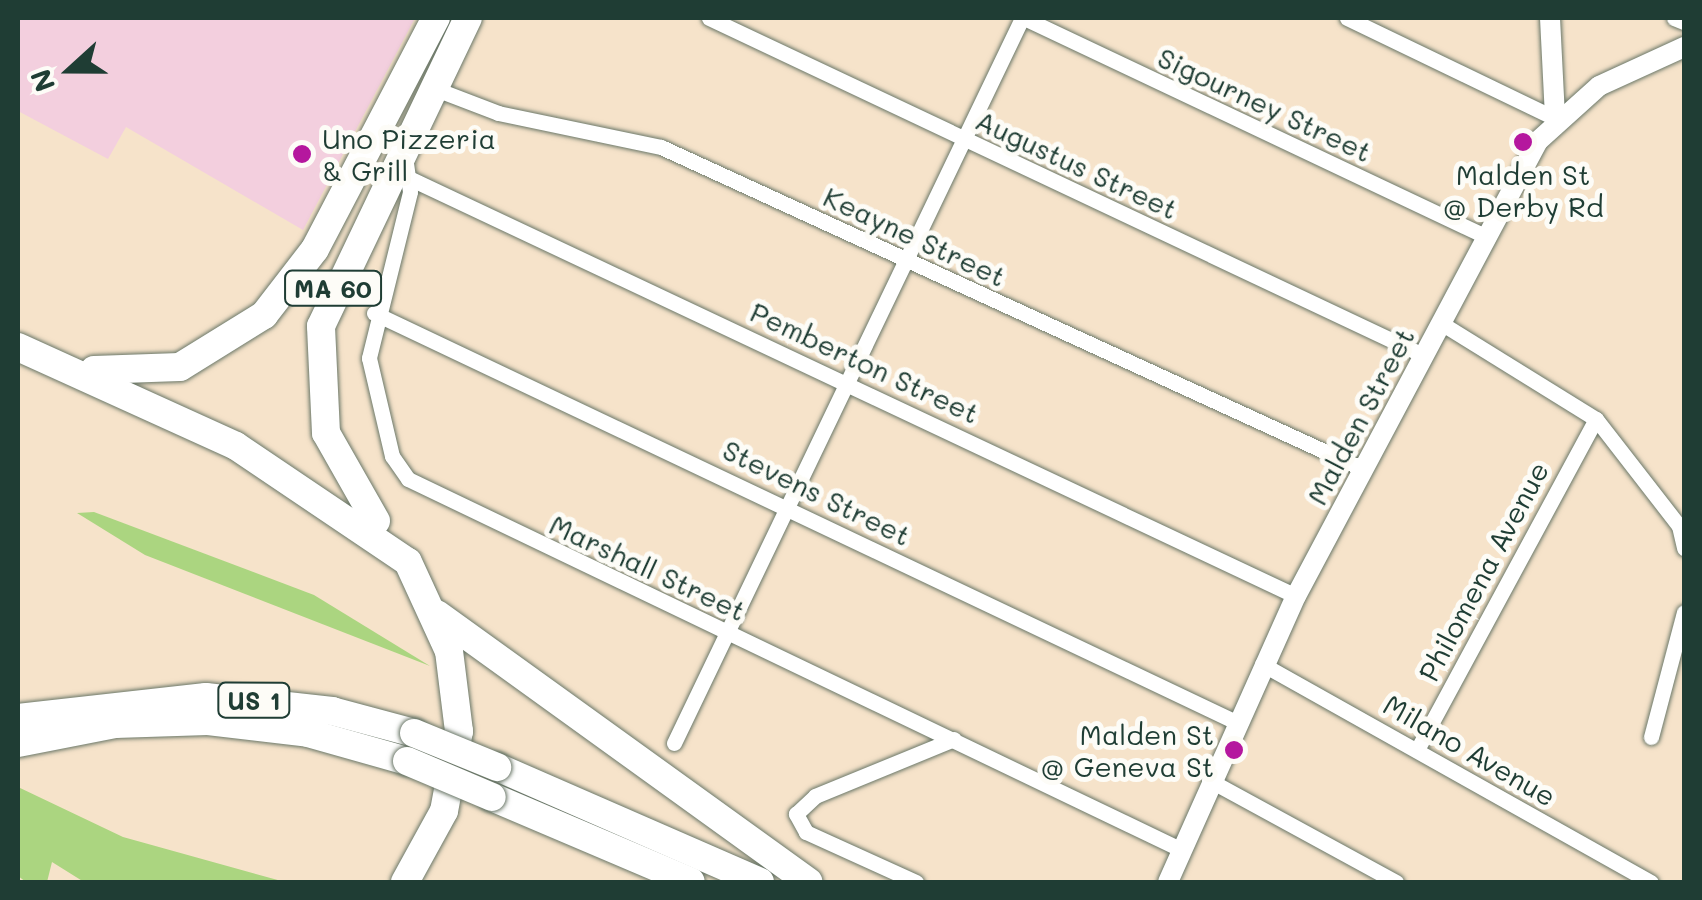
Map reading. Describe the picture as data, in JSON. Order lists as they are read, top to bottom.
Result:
{
  "streets": {
    "highway": ["MA 60", "US 1"],
    "street": [
      "Sigourney Street",
      "Augustus Street",
      "Keayne Street",
      "Pemberton Street",
      "Malden Street",
      "Stevens Street",
      "Marshall Street",
      "Philomena Avenue",
      "Milano Avenue"
    ]
  },
  "crossings": [
    ["Sigourney Street", "Malden Street"],
    ["Augustus Street", "Malden Street"],
    ["Keayne Street", "MA 60"],
    ["Keayne Street", "Malden Street"],
    ["Pemberton Street", "Malden Street"],
    ["Pemberton Street", "Marshall Street"],
    ["Malden Street", "Stevens Street"],
    ["Malden Street", "Marshall Street"],
    ["Malden Street", "Milano Avenue"],
    ["Stevens Street", "Marshall Street"],
    ["Philomena Avenue", "Milano Avenue"]
  ],
  "places": ["Malden St @ Derby Rd", "Uno Pizzeria & Grill", "Malden St @ Geneva St"],
  "north": "left"
}
